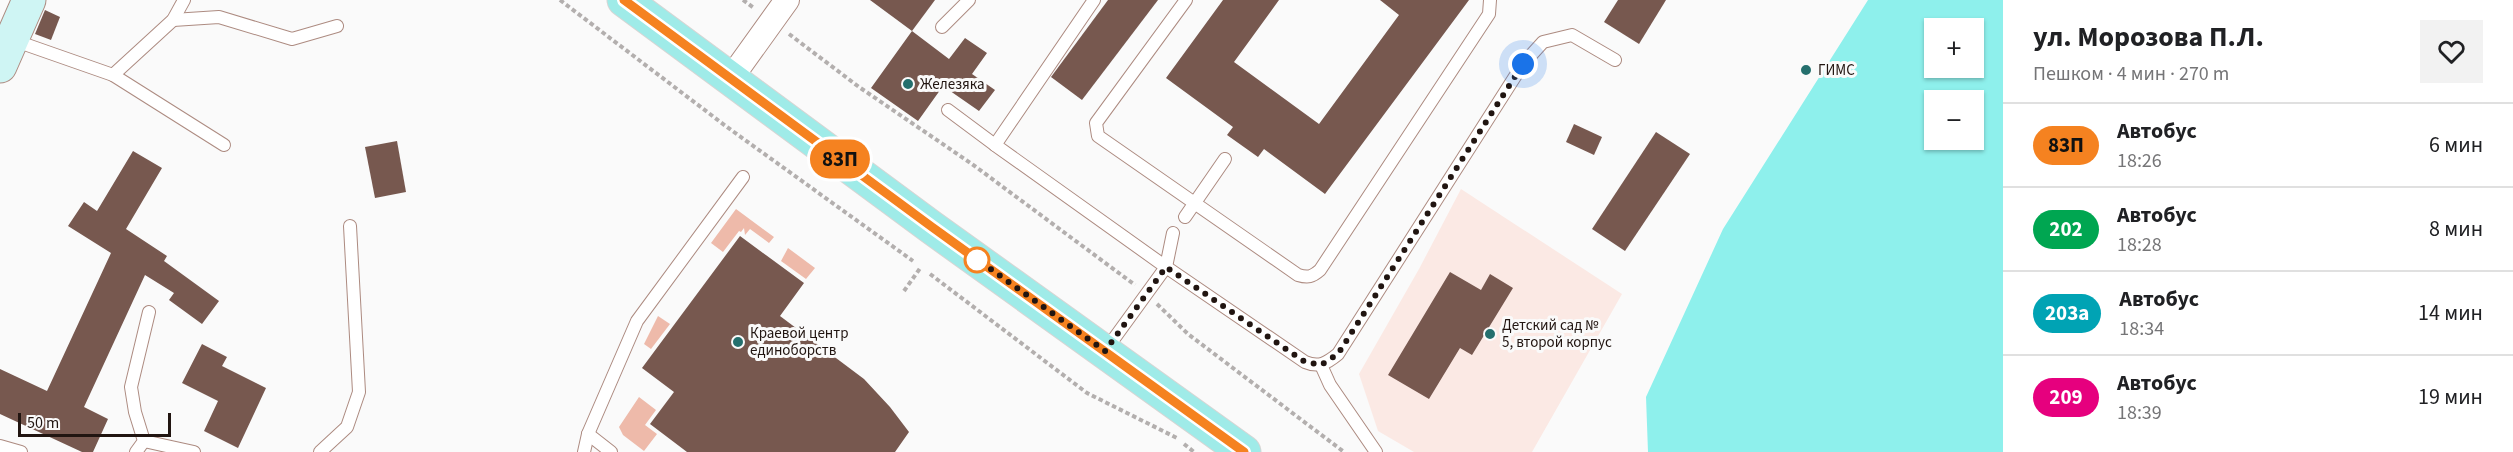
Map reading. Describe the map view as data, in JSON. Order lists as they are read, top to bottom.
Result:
{
  "places": [
    "ГИМС",
    "Железяка",
    "Детский сад № 5, второй корпус",
    "Краевой центр единоборств"
  ],
  "lines": ["bus line 83П"],
  "scale_bar": "50 m",
  "page": {
    "on_map": "83П",
    "heading": ["ул. Морозова П.Л.", "Пешком · 4 мин · 270 m"],
    "map_buttons": ["+", "−"],
    "list": [
      {
        "mark": "83П",
        "name": "Автобус",
        "note": "18:26",
        "value": "6 мин"
      },
      {
        "mark": "202",
        "name": "Автобус",
        "note": "18:28",
        "value": "8 мин"
      },
      {
        "mark": "203а",
        "name": "Автобус",
        "note": "18:34",
        "value": "14 мин"
      },
      {
        "mark": "209",
        "name": "Автобус",
        "note": "18:39",
        "value": "19 мин"
      }
    ],
    "scale": "50 m"
  }
}
